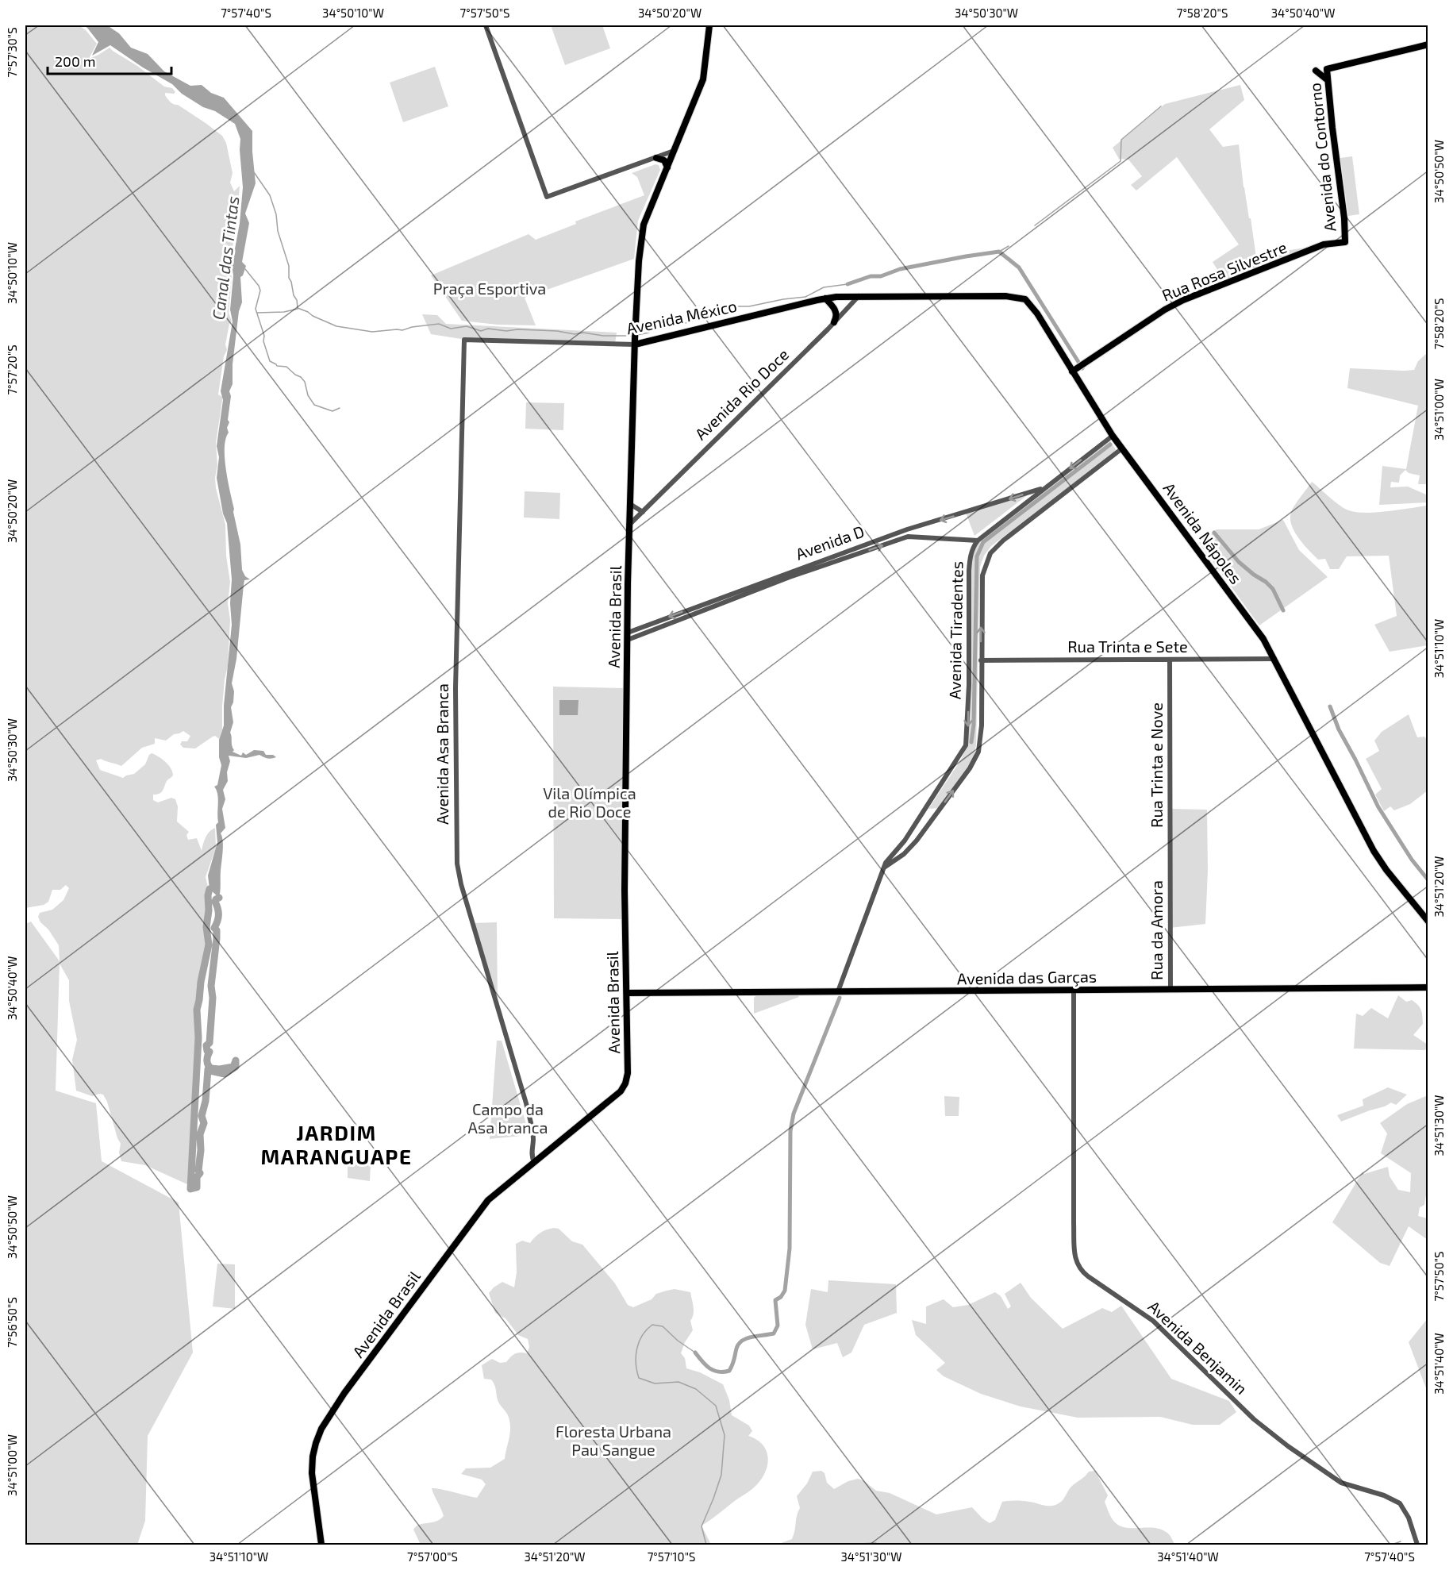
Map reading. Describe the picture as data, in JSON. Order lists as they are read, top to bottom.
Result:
{
  "streets": {
    "main road": [
      "Avenida do Contorno",
      "Rua Rosa Silvestre",
      "Avenida México",
      "Avenida Nápoles",
      "Avenida Brasil",
      "Avenida das Garças"
    ],
    "street": [
      "Avenida Rio Doce",
      "Avenida D",
      "Avenida Tiradentes",
      "Rua Trinta e Sete",
      "Avenida Asa Branca",
      "Rua Trinta e Nove",
      "Rua da Amora",
      "Avenida Benjamin"
    ]
  },
  "crossings": [
    ["Avenida do Contorno", "Rua Rosa Silvestre"],
    ["Rua Rosa Silvestre", "Avenida Nápoles"],
    ["Avenida México", "Avenida Rio Doce"],
    ["Avenida México", "Avenida Nápoles"],
    ["Avenida México", "Avenida Brasil"],
    ["Avenida México", "Avenida Asa Branca"],
    ["Avenida Rio Doce", "Avenida Brasil"],
    ["Avenida Nápoles", "Avenida Tiradentes"],
    ["Avenida Nápoles", "Rua Trinta e Sete"],
    ["Avenida D", "Avenida Brasil"],
    ["Avenida D", "Avenida Tiradentes"],
    ["Avenida Brasil", "Avenida Asa Branca"],
    ["Avenida Brasil", "Avenida das Garças"],
    ["Avenida Tiradentes", "Rua Trinta e Sete"],
    ["Avenida Tiradentes", "Avenida das Garças"],
    ["Rua Trinta e Sete", "Rua Trinta e Nove"],
    ["Rua Trinta e Nove", "Rua da Amora"],
    ["Rua da Amora", "Avenida das Garças"],
    ["Avenida das Garças", "Avenida Benjamin"]
  ],
  "districts": ["JARDIM MARANGUAPE"],
  "water": ["Canal das Tintas"],
  "parks": [
    "Praça Esportiva",
    "Vila Olímpica de Rio Doce",
    "Campo da Asa branca",
    "Floresta Urbana Pau Sangue"
  ],
  "scale_bar": "200 m",
  "coordinates": [
    "7°57'40\"S",
    "34°50'10\"W",
    "7°57'50\"S",
    "34°50'20\"W",
    "34°50'30\"W",
    "7°58'20\"S",
    "34°50'40\"W",
    "7°57'30\"S",
    "34°50'50\"W",
    "7°57'20\"S",
    "34°51'00\"W",
    "34°51'10\"W",
    "34°51'20\"W",
    "34°51'30\"W",
    "7°56'50\"S",
    "34°51'40\"W",
    "7°57'00\"S",
    "7°57'10\"S"
  ]
}
